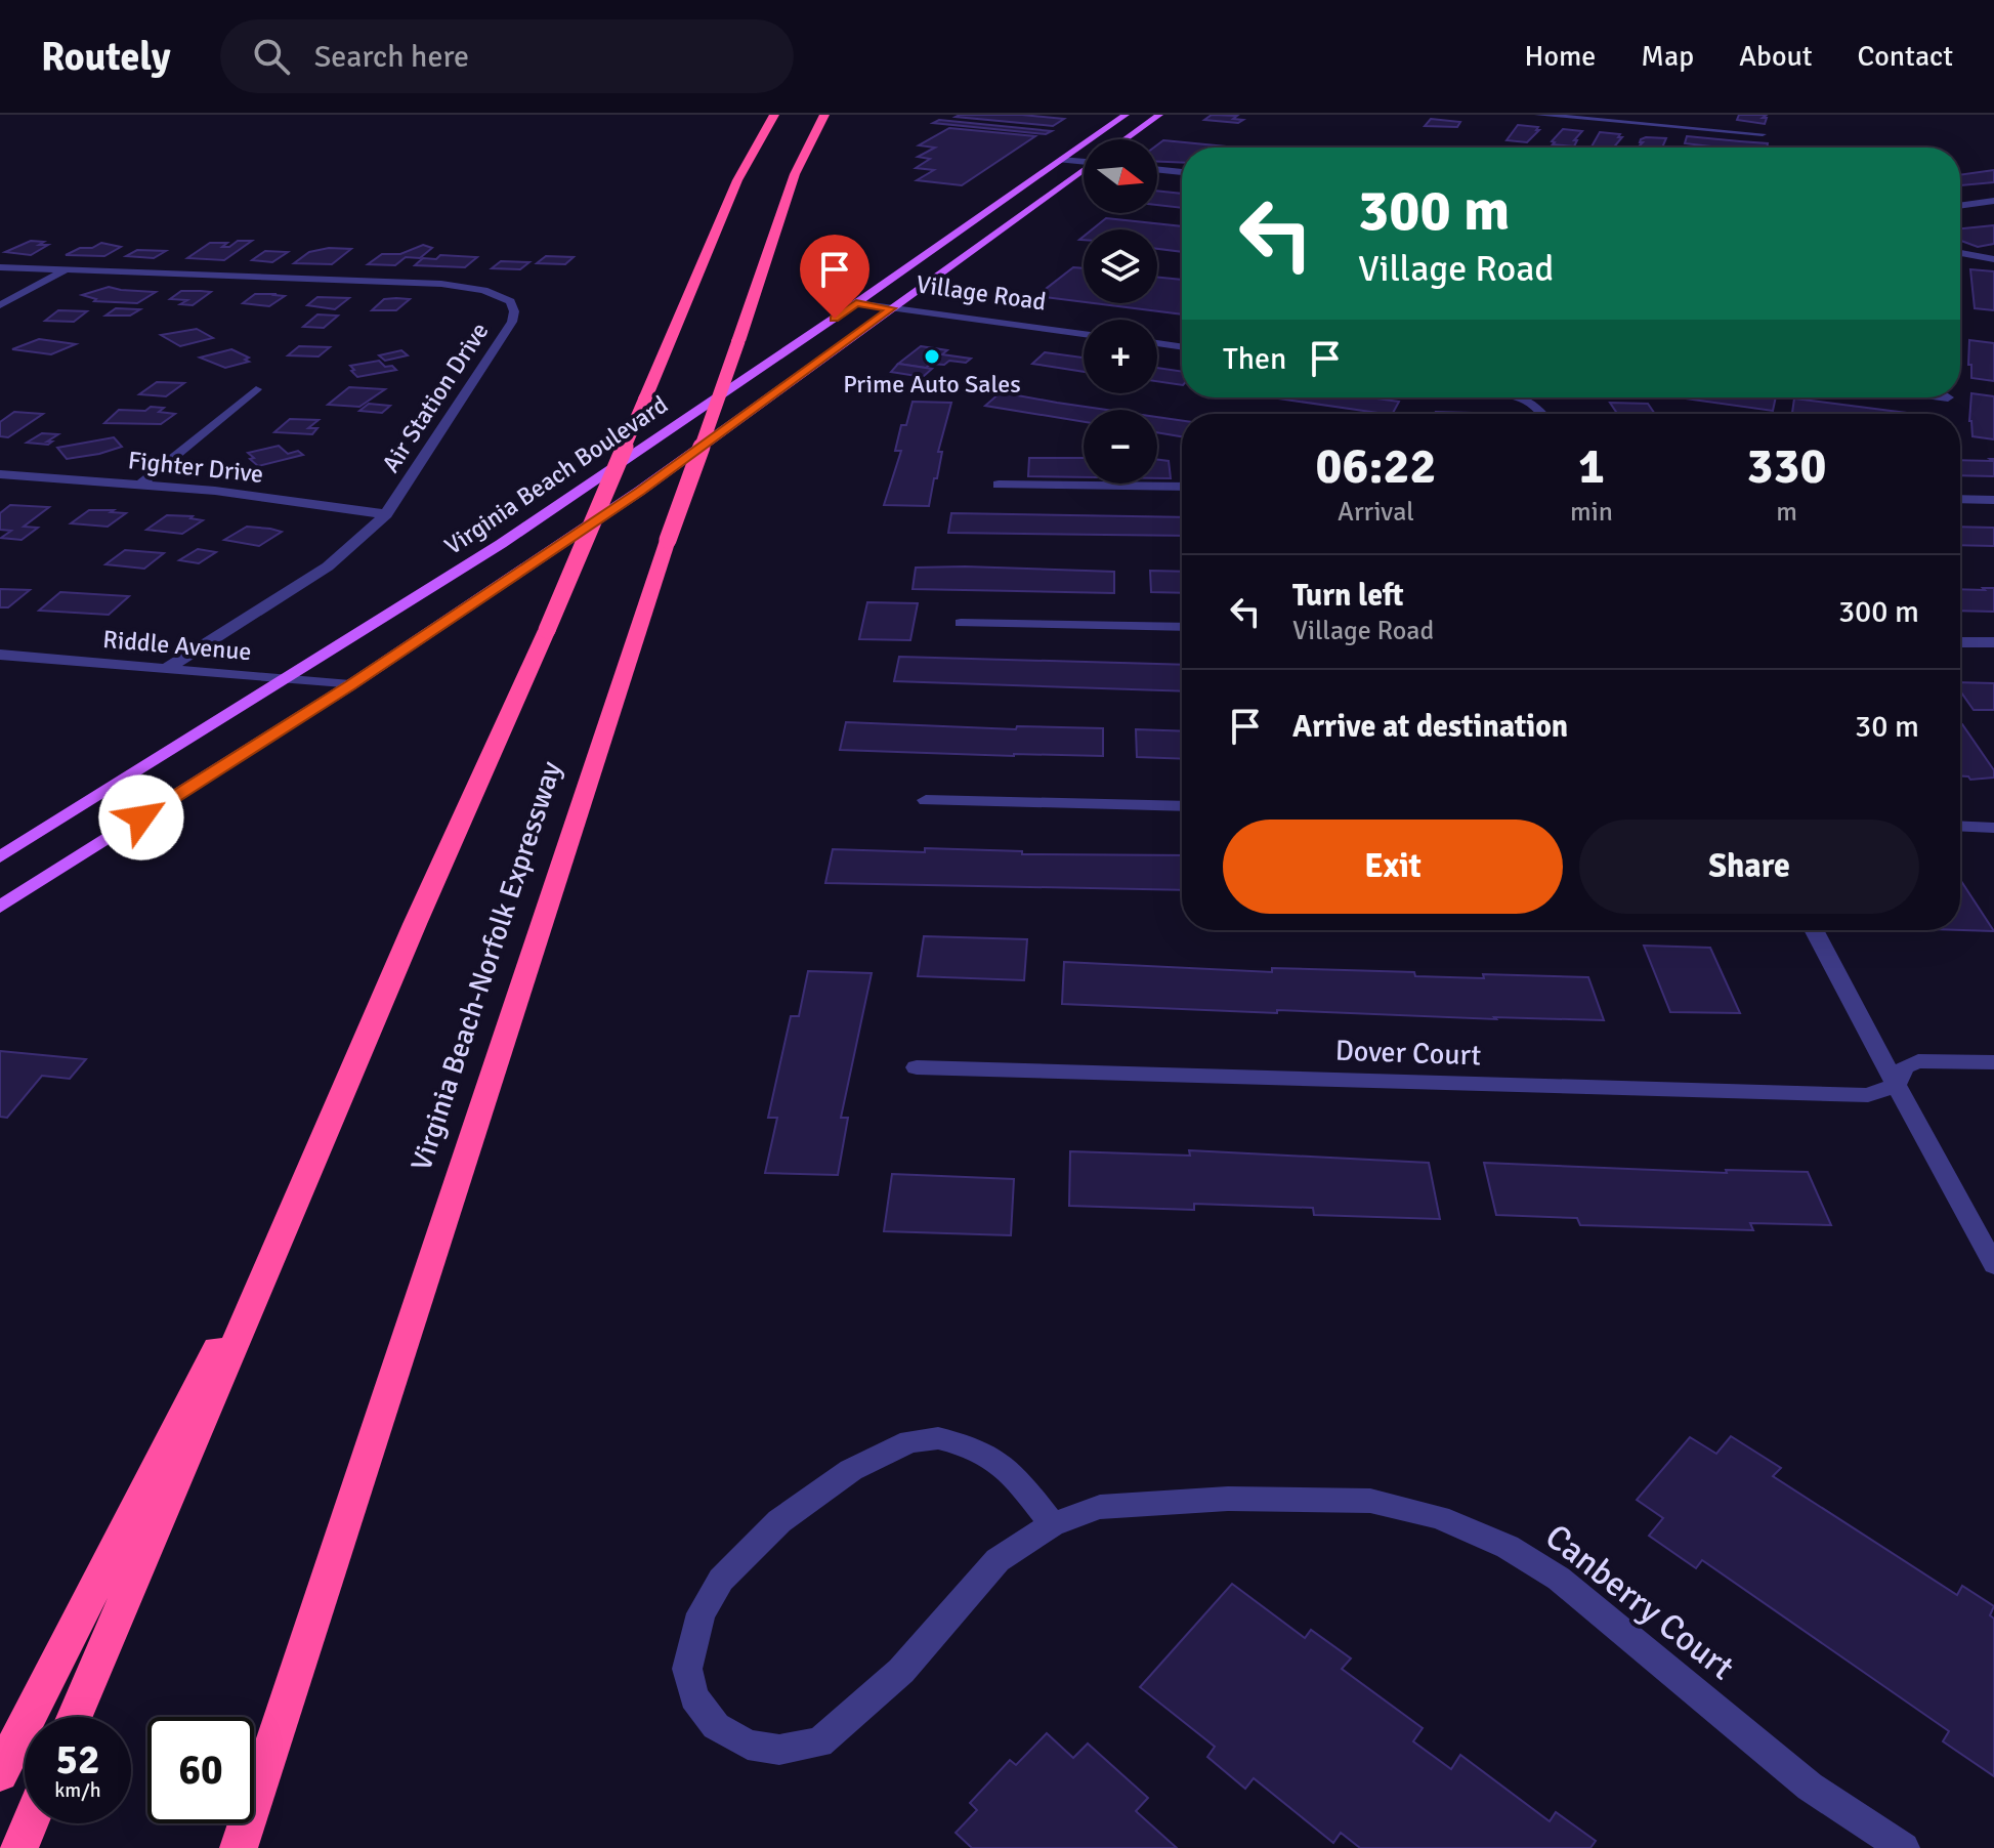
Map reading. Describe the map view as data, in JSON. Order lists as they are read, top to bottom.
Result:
{
  "streets": {
    "highway": ["Virginia Beach-Norfolk Expressway"],
    "main road": ["Virginia Beach Boulevard"],
    "street": [
      "Village Road",
      "Air Station Drive",
      "Fighter Drive",
      "Riddle Avenue",
      "Dover Court",
      "Canberry Court"
    ]
  },
  "crossings": [
    ["Village Road", "Virginia Beach Boulevard"],
    ["Air Station Drive", "Fighter Drive"],
    ["Air Station Drive", "Riddle Avenue"],
    ["Virginia Beach Boulevard", "Riddle Avenue"]
  ],
  "places": ["Prime Auto Sales"],
  "north": "right",
  "page": {
    "header": "Routely",
    "search": "Search here",
    "nav": [
      "Home",
      "Map",
      "About",
      "Contact"
    ],
    "map_buttons": ["+", "−"],
    "turn": ["300 m", "Village Road"],
    "then": "Then",
    "eta": [
      "06:22",
      "Arrival",
      "1",
      "min",
      "330",
      "m"
    ],
    "list": [
      {
        "name": "Turn left",
        "note": "Village Road",
        "value": "300 m"
      },
      {
        "name": "Arrive at destination",
        "value": "30 m"
      }
    ],
    "buttons": ["Exit", "Share"],
    "speed": "52 km/h",
    "limit": "60"
  }
}
